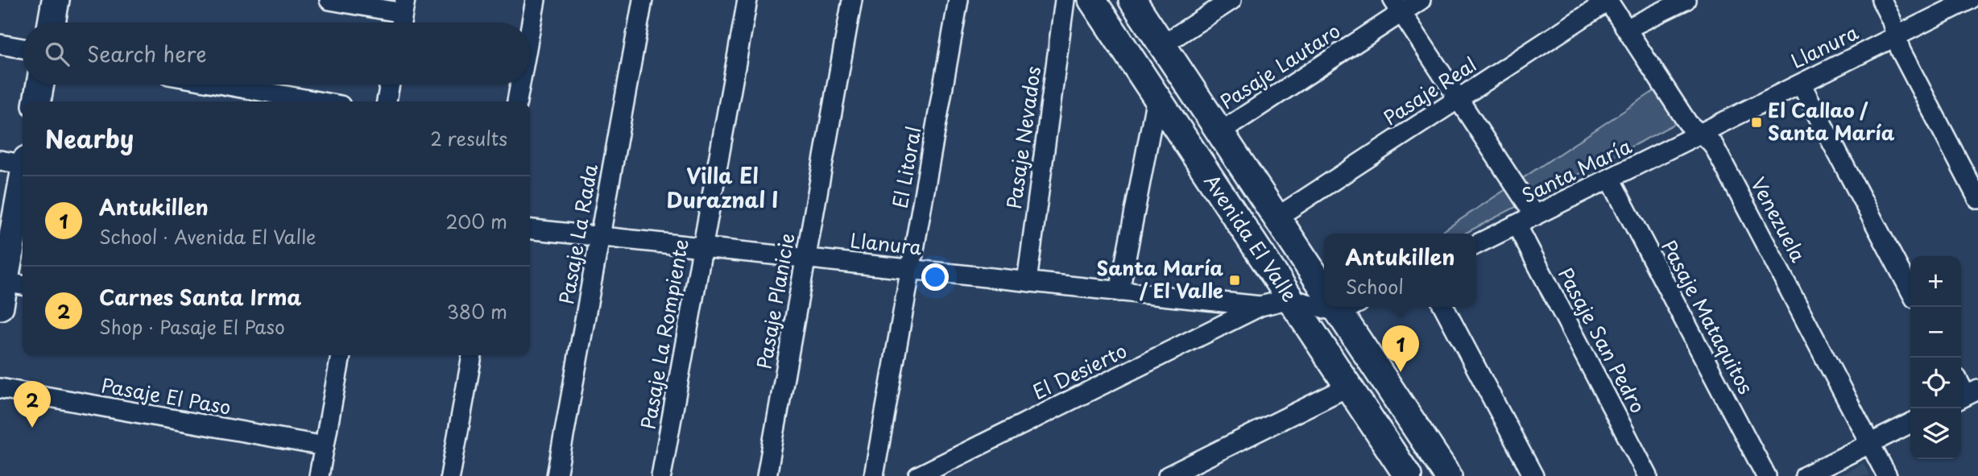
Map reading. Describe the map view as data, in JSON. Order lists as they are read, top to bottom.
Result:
{
  "streets": {
    "street": [
      "Llanura",
      "Pasaje Lautaro",
      "Pasaje Real",
      "Pasaje Nevados",
      "El Litoral",
      "Santa María",
      "Venezuela",
      "Pasaje La Rada",
      "Avenida El Valle",
      "Pasaje Planicie",
      "Pasaje Mataquitos",
      "Pasaje La Rompiente",
      "Pasaje San Pedro",
      "El Desierto",
      "Pasaje El Paso"
    ]
  },
  "crossings": [
    ["Llanura", "Pasaje Nevados"],
    ["Llanura", "El Litoral"],
    ["Llanura", "Santa María"],
    ["Llanura", "Venezuela"],
    ["Llanura", "Pasaje La Rada"],
    ["Llanura", "Avenida El Valle"],
    ["Llanura", "Pasaje Planicie"],
    ["Llanura", "Pasaje La Rompiente"],
    ["Llanura", "El Desierto"],
    ["Pasaje Lautaro", "Avenida El Valle"],
    ["Pasaje Real", "Venezuela"],
    ["Pasaje Real", "Avenida El Valle"],
    ["Santa María", "Venezuela"],
    ["Santa María", "Pasaje Mataquitos"],
    ["Santa María", "Pasaje San Pedro"]
  ],
  "districts": ["Villa El Duraznal I"],
  "places": {
    "transit": ["El Callao / Santa María", "Santa María / El Valle"]
  },
  "page": {
    "search": "Search here",
    "heading": ["Nearby", "2 results"],
    "list": [
      {
        "mark": "1",
        "name": "Antukillen",
        "note": "School · Avenida El Valle",
        "value": "200 m"
      },
      {
        "mark": "2",
        "name": "Carnes Santa Irma",
        "note": "Shop · Pasaje El Paso",
        "value": "380 m"
      }
    ],
    "popup": ["Antukillen", "School"],
    "map_buttons": ["+", "−"],
    "pins": ["1", "2"]
  }
}
